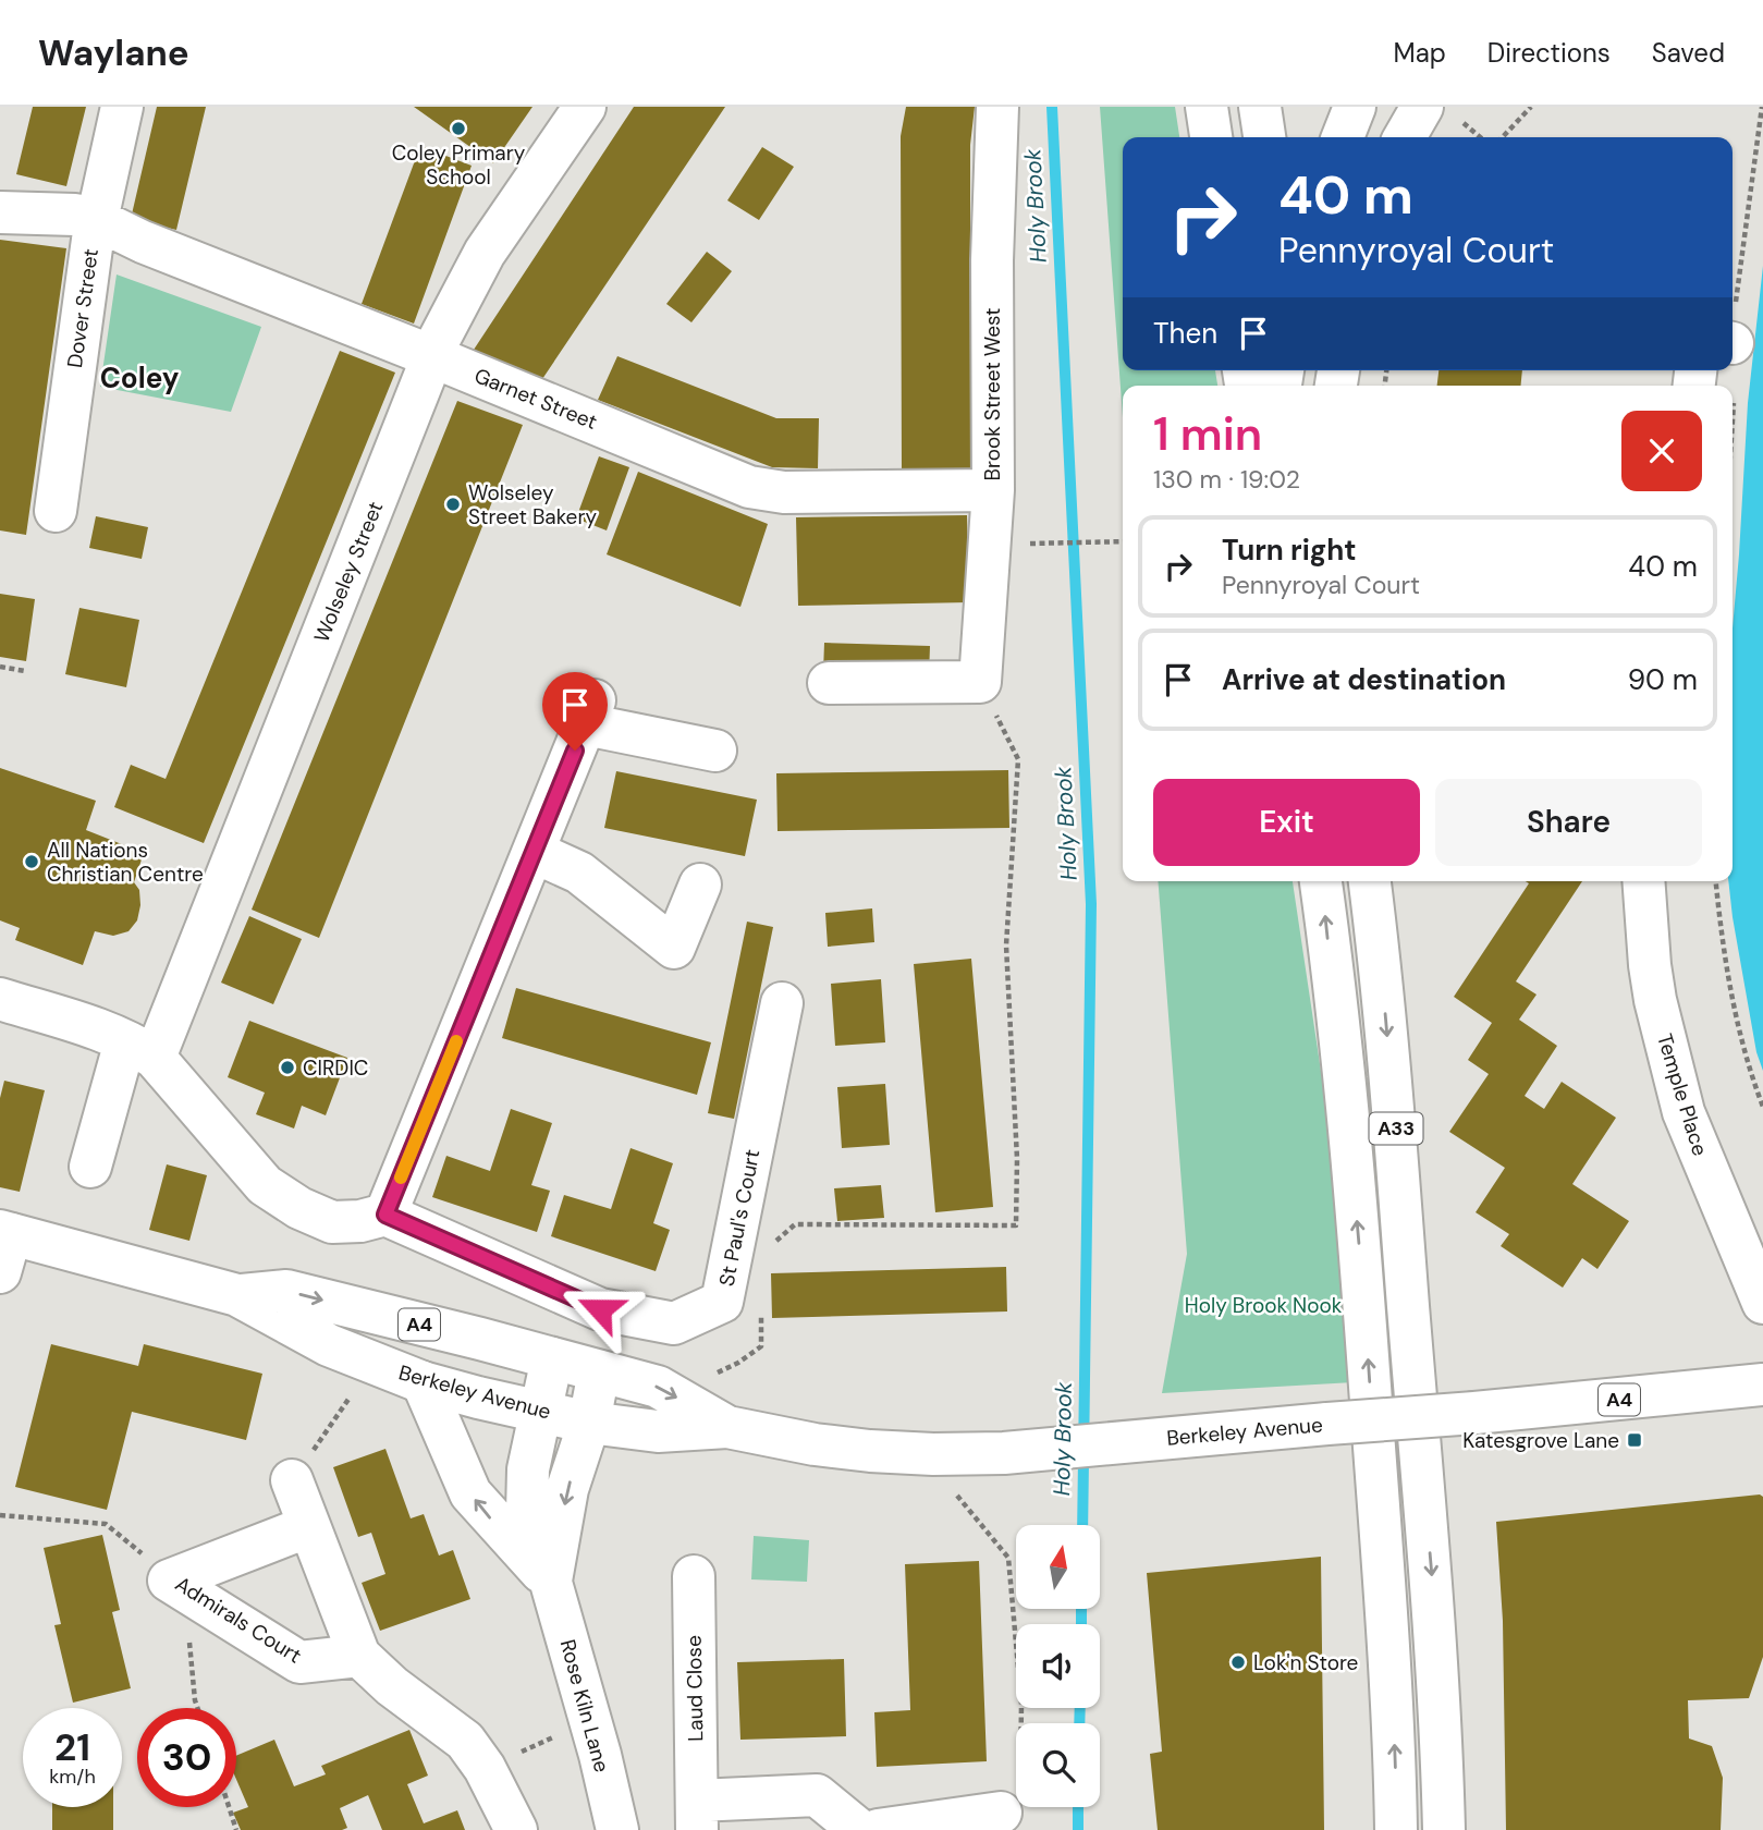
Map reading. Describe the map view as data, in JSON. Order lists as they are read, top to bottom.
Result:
{
  "streets": {
    "main road": [
      "Dover Street",
      "Brook Street West",
      "Garnet Street",
      "Wolseley Street",
      "Temple Place",
      "A33",
      "St Paul's Court",
      "A4",
      "Berkeley Avenue",
      "Admirals Court",
      "Laud Close",
      "Rose Kiln Lane"
    ]
  },
  "crossings": [
    ["Dover Street", "Garnet Street"],
    ["Brook Street West", "Garnet Street"],
    ["Garnet Street", "Wolseley Street"],
    ["Berkeley Avenue", "Rose Kiln Lane"]
  ],
  "districts": ["Coley"],
  "water": ["Holy Brook"],
  "parks": ["Holy Brook Nook"],
  "places": {
    "other": [
      "Coley Primary School",
      "Wolseley Street Bakery",
      "All Nations Christian Centre",
      "CIRDIC",
      "Lok'n Store"
    ],
    "transit": ["Katesgrove Lane"]
  },
  "north": "top",
  "page": {
    "header": "Waylane",
    "nav": ["Map", "Directions", "Saved"],
    "turn": ["40 m", "Pennyroyal Court"],
    "then": "Then",
    "heading": ["1 min", "130 m · 19:02"],
    "list": [
      {
        "name": "Turn right",
        "note": "Pennyroyal Court",
        "value": "40 m"
      },
      {
        "name": "Arrive at destination",
        "value": "90 m"
      }
    ],
    "buttons": ["Exit", "Share"],
    "speed": "21 km/h",
    "limit": "30"
  }
}
